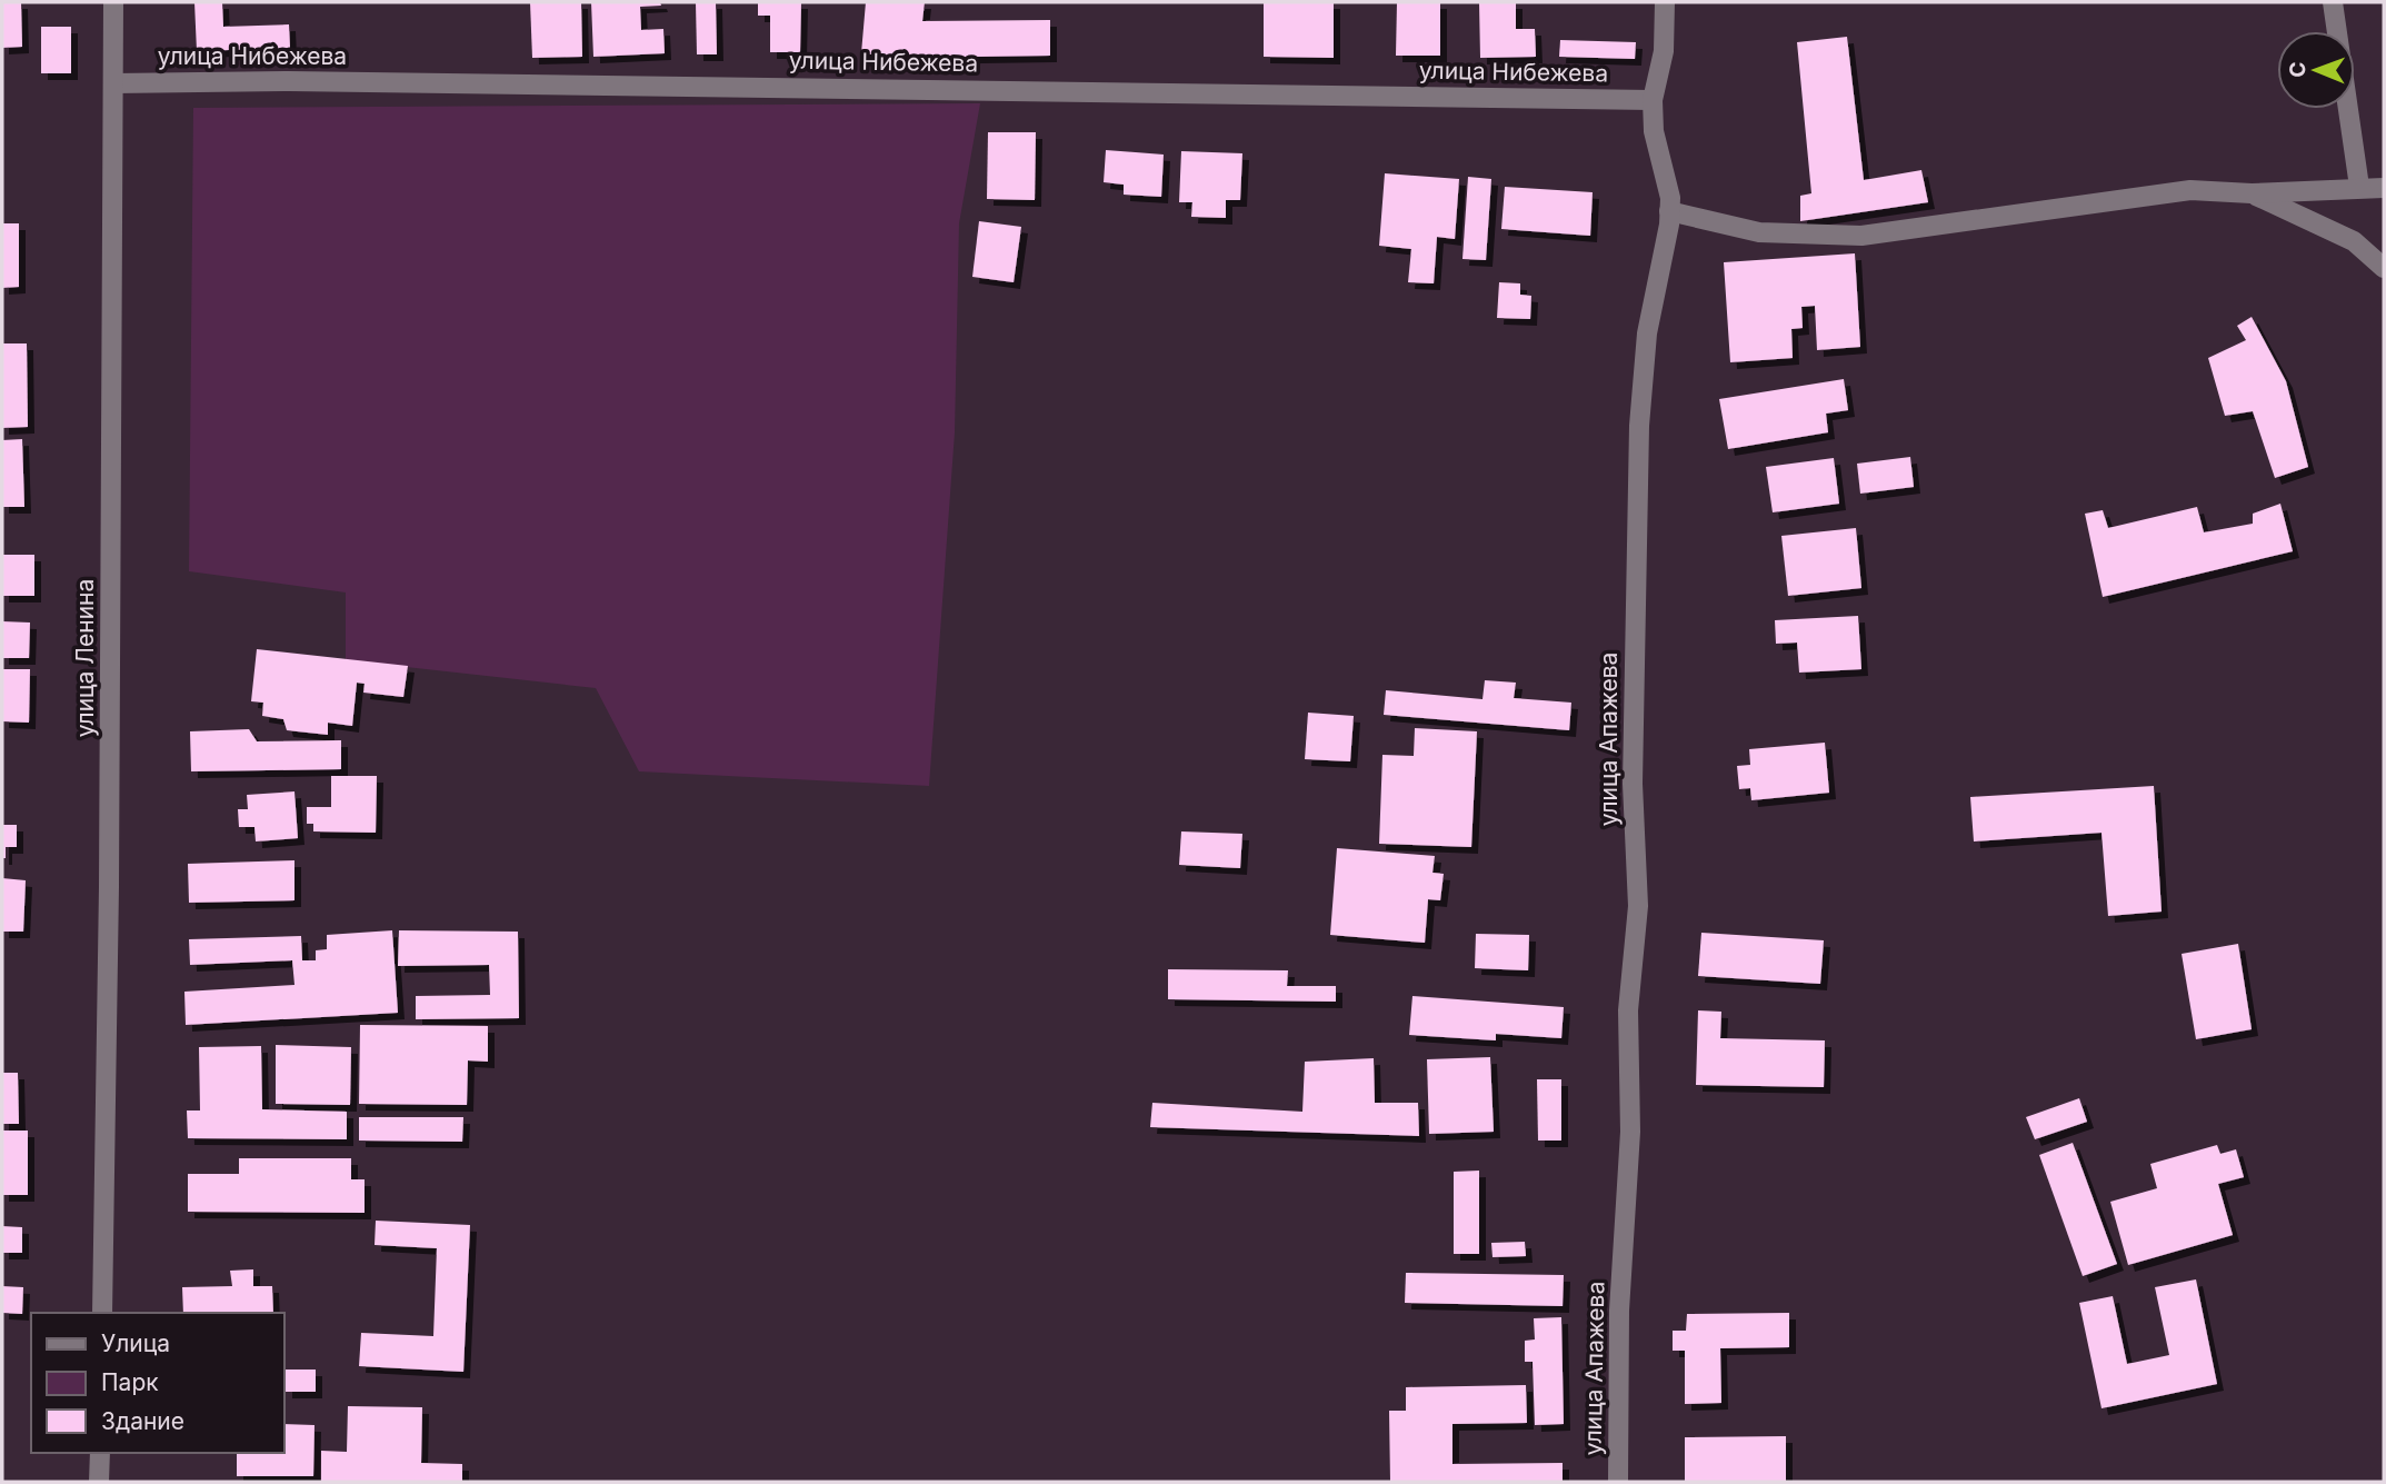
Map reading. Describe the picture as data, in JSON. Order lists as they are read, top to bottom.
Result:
{
  "streets": {
    "street": ["улица Нибежева", "улица Ленина", "улица Апажева"]
  },
  "crossings": [
    ["улица Нибежева", "улица Ленина"],
    ["улица Нибежева", "улица Апажева"]
  ],
  "legend": ["Улица", "Парк", "Здание"],
  "north": "left"
}
